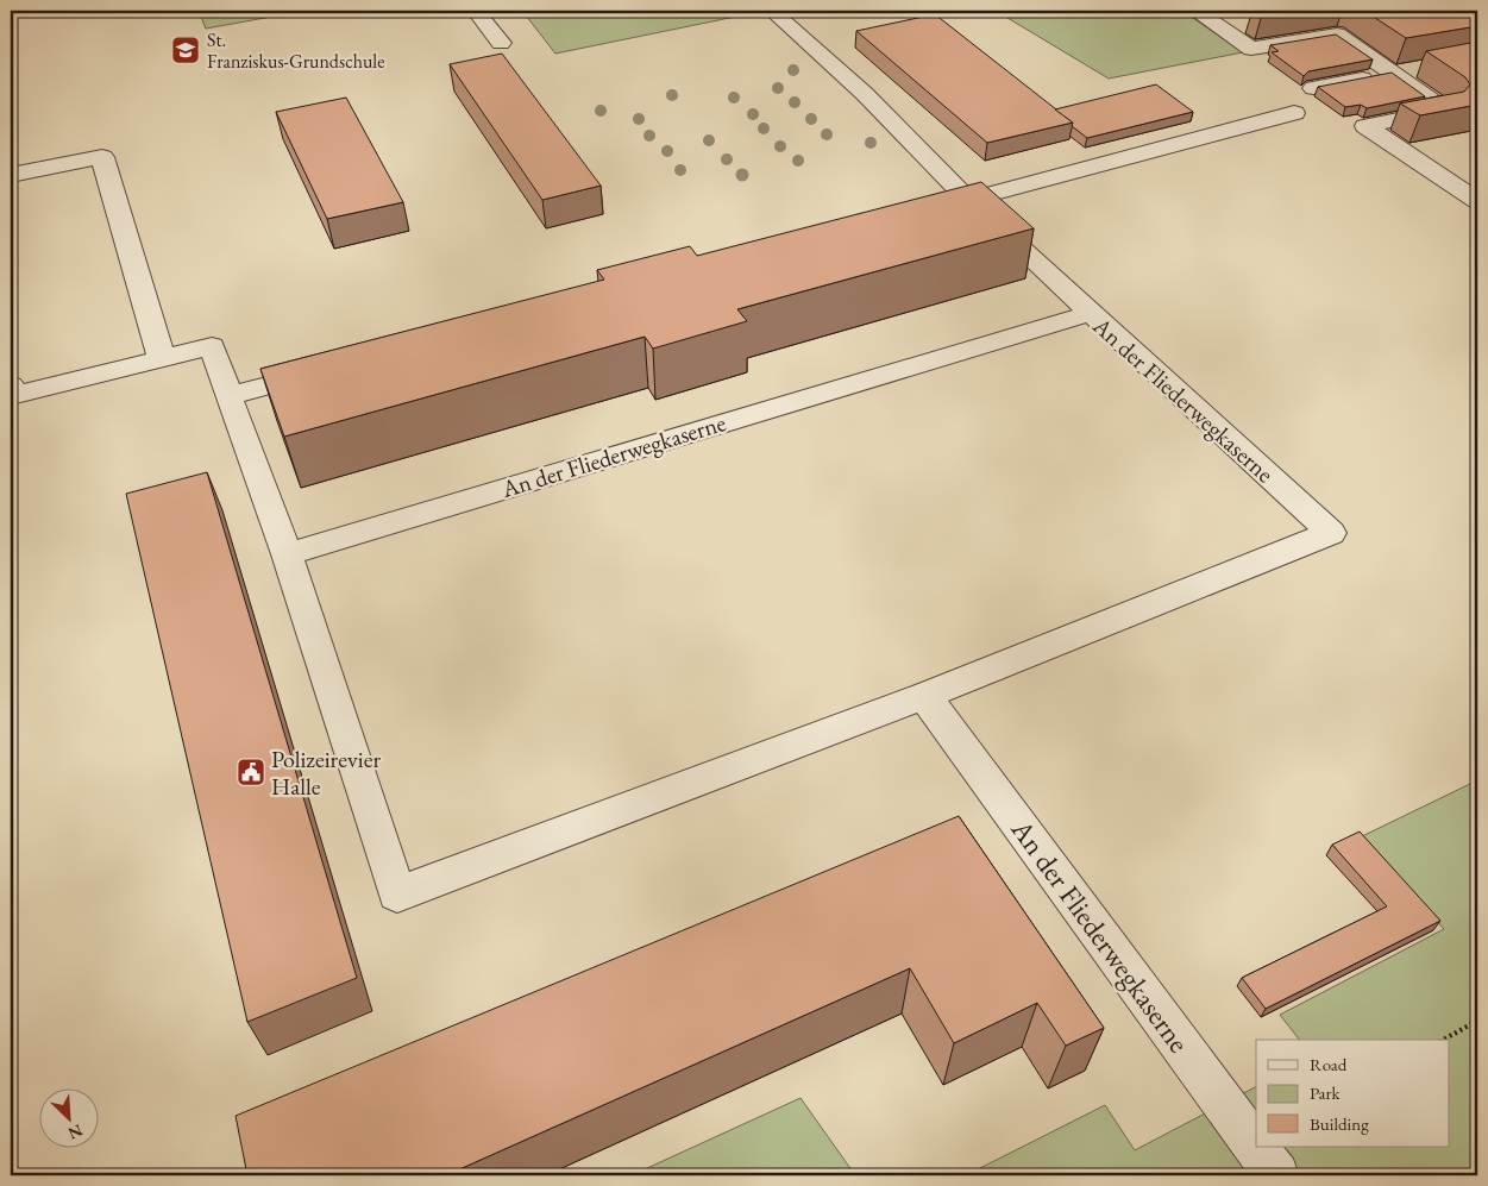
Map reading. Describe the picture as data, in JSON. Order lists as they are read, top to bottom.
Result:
{
  "streets": {
    "street": ["An der Fliederwegkaserne"]
  },
  "places": {
    "school or university": ["St. Franziskus-Grundschule"],
    "public building": ["Polizeirevier Halle"]
  },
  "legend": ["Road", "Park", "Building"],
  "north": "bottom right"
}
